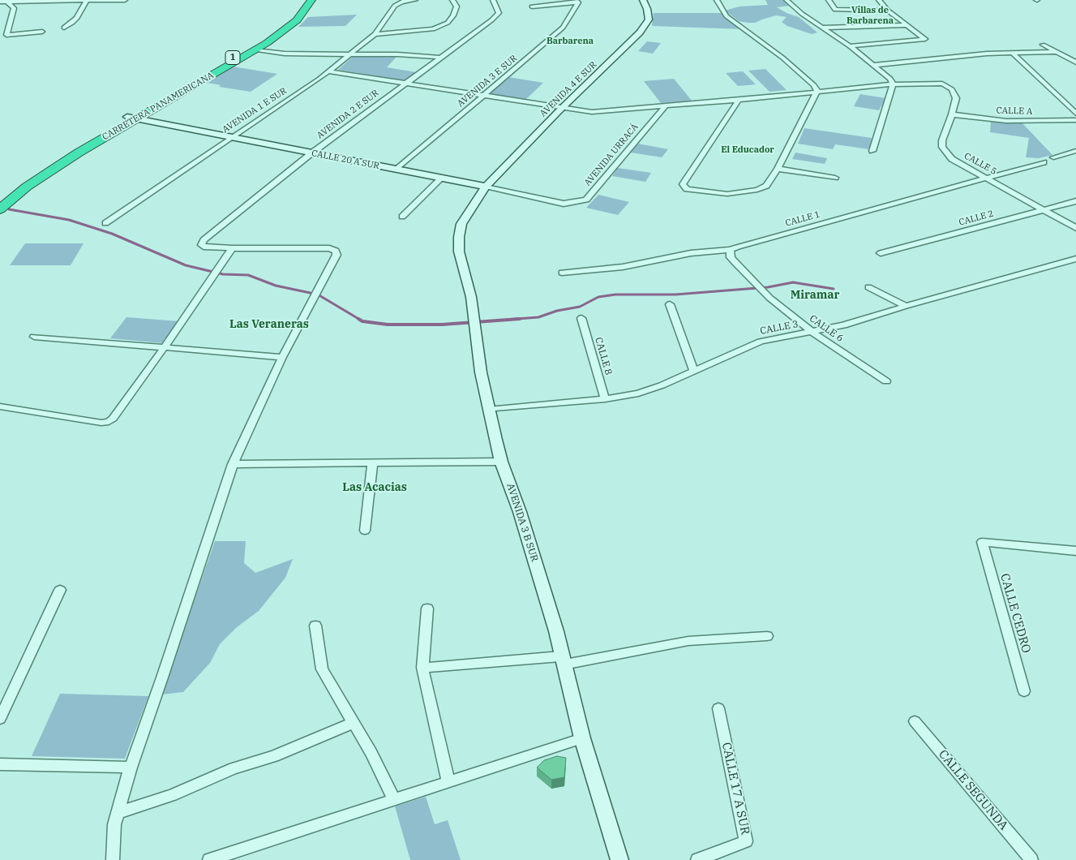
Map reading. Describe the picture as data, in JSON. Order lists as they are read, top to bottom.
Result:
{
  "streets": {
    "highway": ["1", "CARRETERA PANAMERICANA"],
    "street": [
      "AVENIDA 3 E SUR",
      "AVENIDA 4 E SUR",
      "AVENIDA 1 E SUR",
      "CALLE A",
      "AVENIDA 2 E SUR",
      "AVENIDA URRACÁ",
      "CALLE 20 A SUR",
      "CALLE 5",
      "CALLE 2",
      "CALLE 1",
      "CALLE 3",
      "CALLE 6",
      "CALLE 8",
      "AVENIDA 3 B SUR",
      "CALLE CEDRO",
      "CALLE 17 A SUR",
      "CALLE SEGUNDA"
    ]
  },
  "crossings": [
    ["AVENIDA 3 E SUR", "CALLE 20 A SUR"],
    ["AVENIDA 4 E SUR", "CALLE 20 A SUR"],
    ["AVENIDA 4 E SUR", "AVENIDA 3 B SUR"],
    ["CARRETERA PANAMERICANA", "CALLE 20 A SUR"],
    ["AVENIDA 1 E SUR", "CALLE 20 A SUR"],
    ["CALLE A", "CALLE 5"],
    ["AVENIDA 2 E SUR", "CALLE 20 A SUR"],
    ["AVENIDA URRACÁ", "CALLE 20 A SUR"],
    ["CALLE 20 A SUR", "AVENIDA 3 B SUR"],
    ["CALLE 5", "CALLE 2"],
    ["CALLE 5", "CALLE 1"],
    ["CALLE 1", "CALLE 6"],
    ["CALLE 3", "CALLE 6"],
    ["CALLE 3", "CALLE 8"],
    ["CALLE 3", "AVENIDA 3 B SUR"]
  ],
  "districts": [
    "Villas de Barbarena",
    "Barbarena",
    "El Educador",
    "Miramar",
    "Las Veraneras",
    "Las Acacias"
  ]
}
